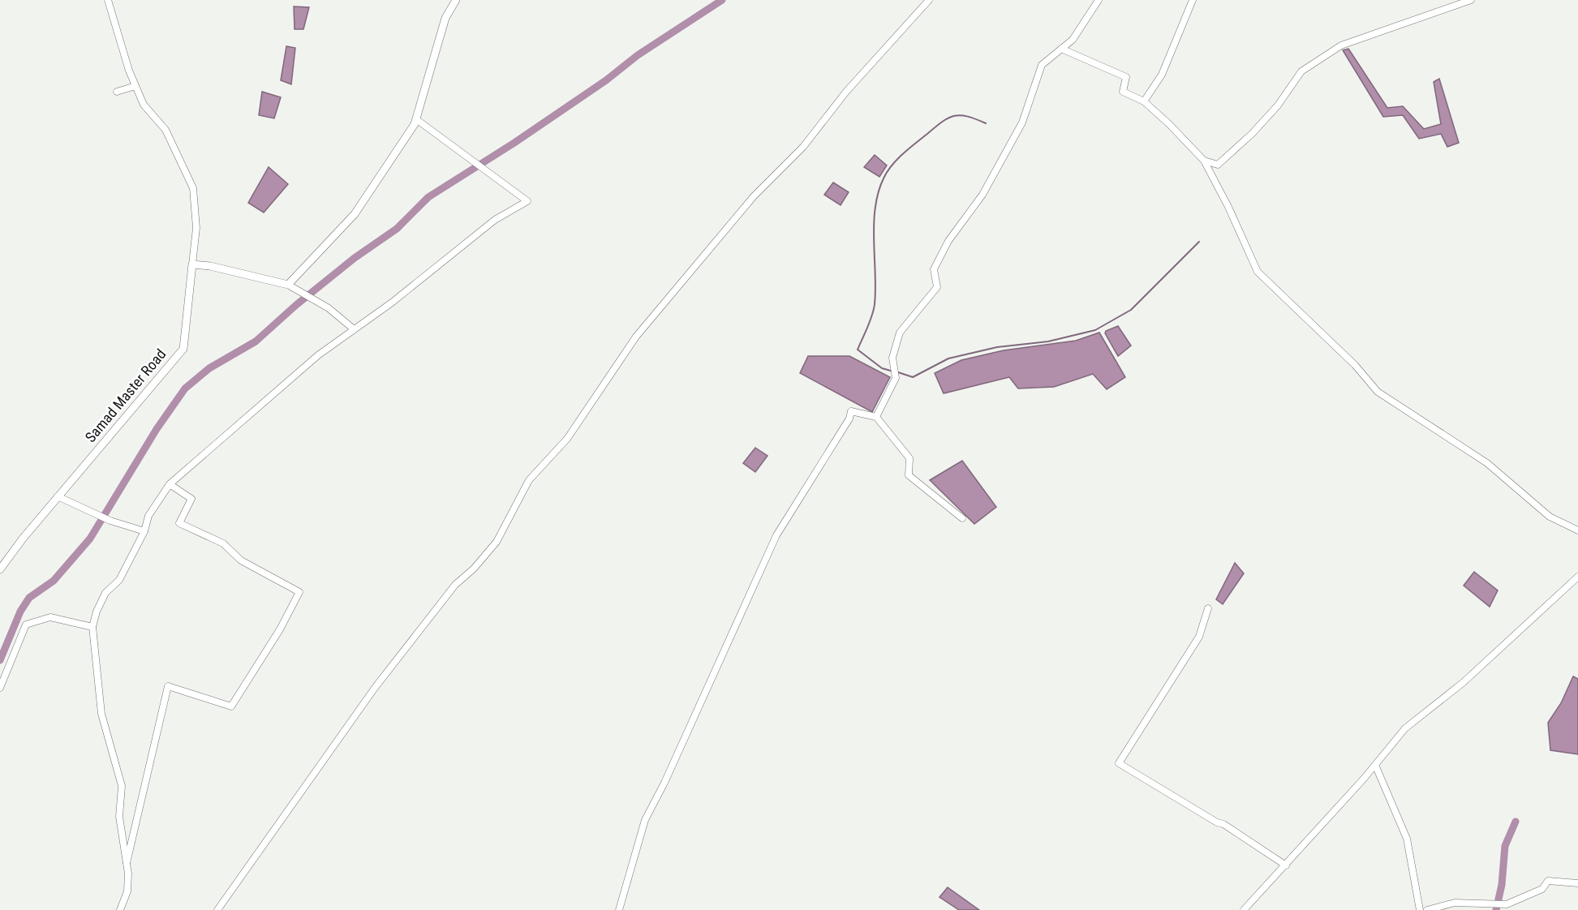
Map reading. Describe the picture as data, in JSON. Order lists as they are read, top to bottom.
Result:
{
  "streets": {
    "street": ["Samad Master Road"]
  }
}
